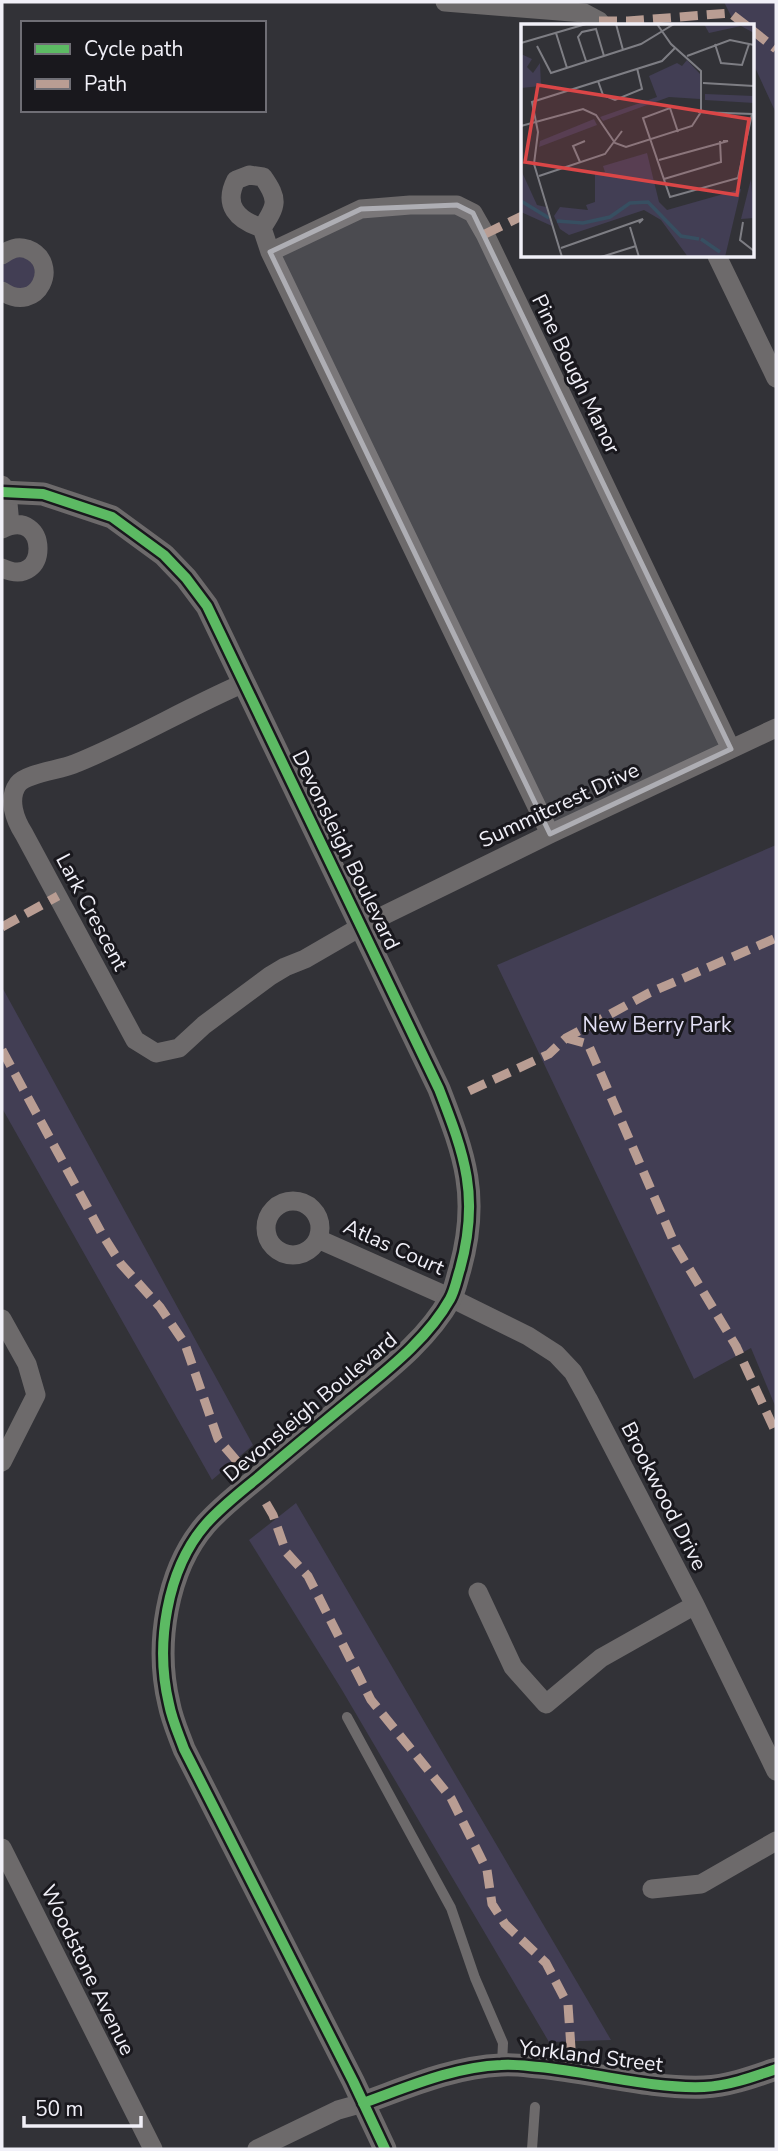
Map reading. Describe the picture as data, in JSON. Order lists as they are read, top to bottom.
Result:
{
  "streets": {
    "street": [
      "Pine Bough Manor",
      "Summitcrest Drive",
      "Devonsleigh Boulevard",
      "Lark Crescent",
      "Atlas Court",
      "Brookwood Drive",
      "Woodstone Avenue",
      "Yorkland Street"
    ]
  },
  "crossings": [
    ["Pine Bough Manor", "Summitcrest Drive"],
    ["Summitcrest Drive", "Devonsleigh Boulevard"],
    ["Summitcrest Drive", "Lark Crescent"],
    ["Devonsleigh Boulevard", "Lark Crescent"],
    ["Devonsleigh Boulevard", "Atlas Court"],
    ["Devonsleigh Boulevard", "Brookwood Drive"],
    ["Devonsleigh Boulevard", "Yorkland Street"],
    ["Atlas Court", "Brookwood Drive"]
  ],
  "parks": ["New Berry Park"],
  "legend": ["Cycle path", "Path"],
  "scale_bar": "50 m"
}
